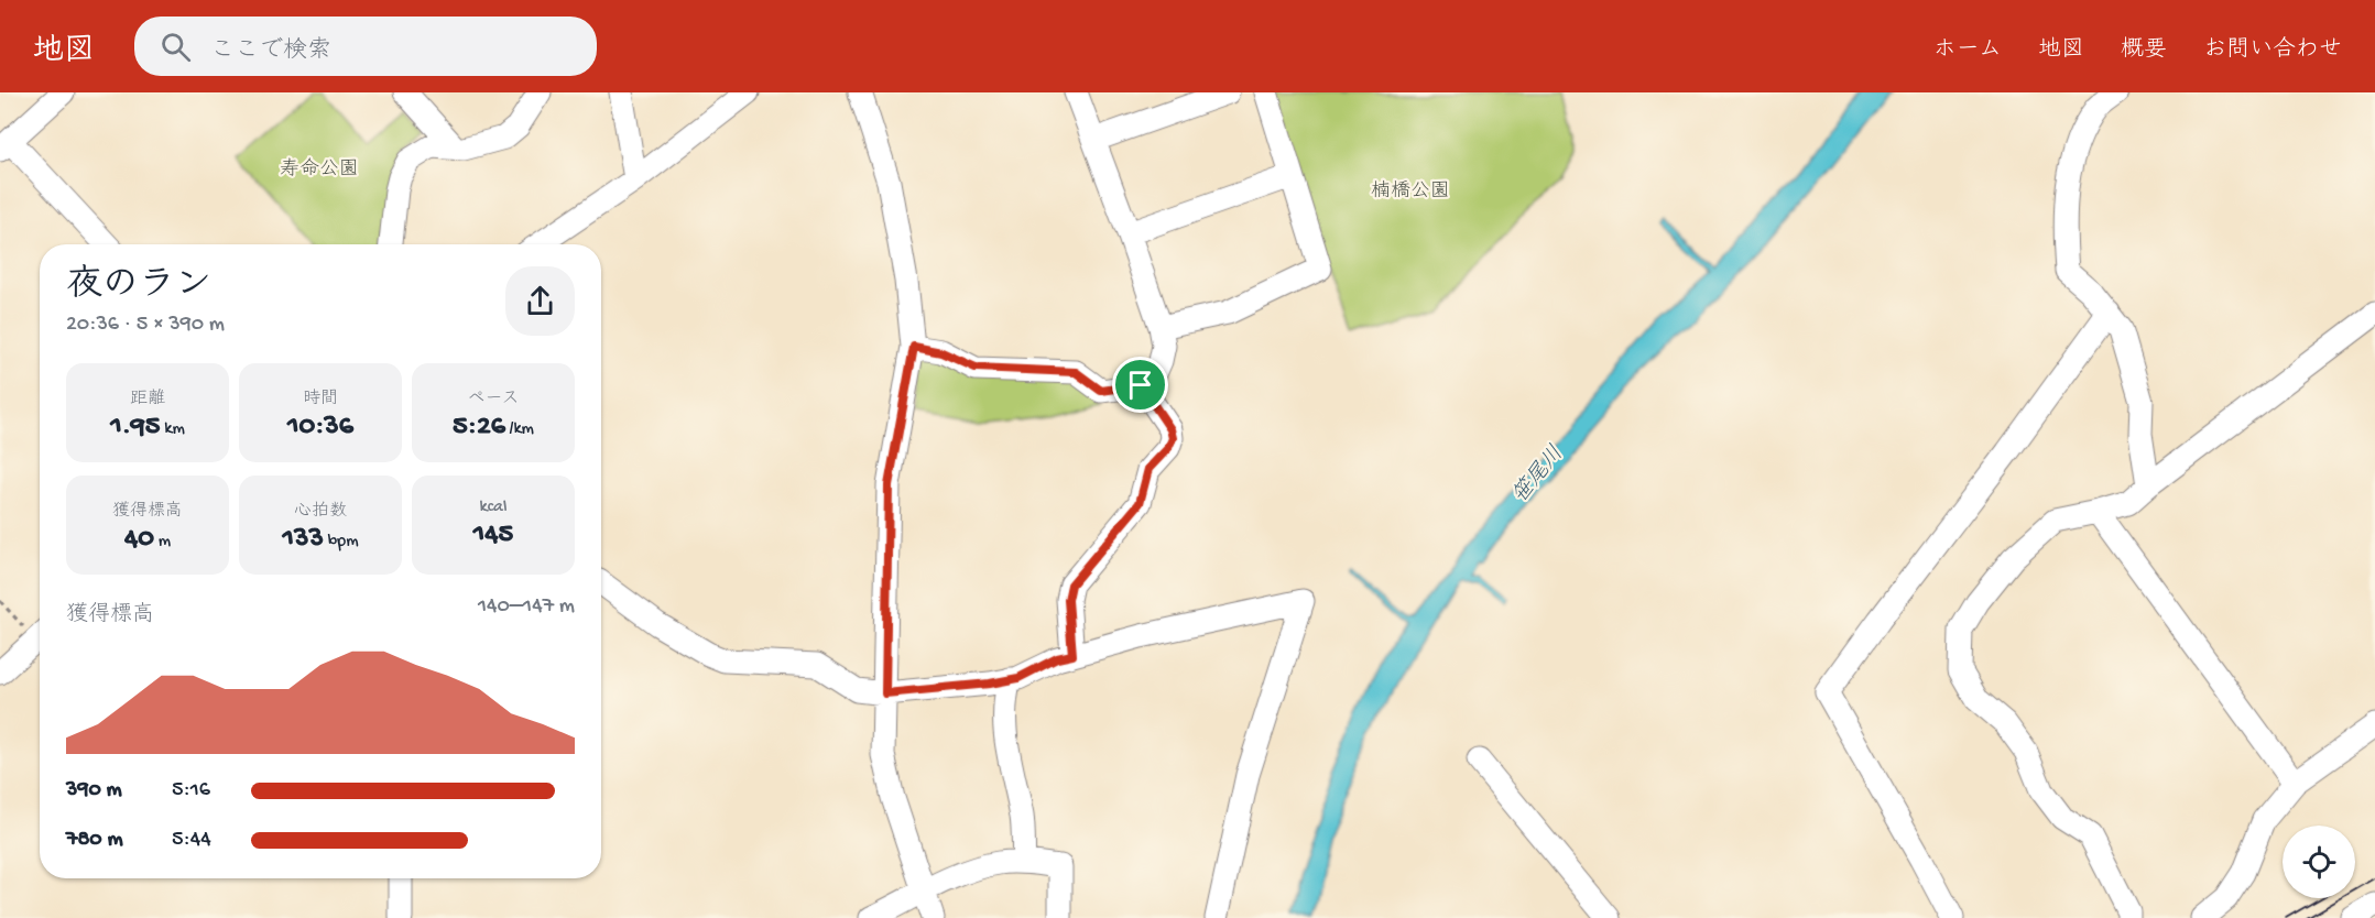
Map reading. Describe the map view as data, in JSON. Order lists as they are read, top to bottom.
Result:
{
  "water": ["笹尾川"],
  "parks": ["寿命公園", "楠橋公園"],
  "page": {
    "header": "地図",
    "search": "ここで検索",
    "nav": [
      "ホーム",
      "地図",
      "概要",
      "お問い合わせ"
    ],
    "heading": ["夜のラン", "20:36 · 5 × 390 m"],
    "stats": [
      ["距離", "1.95 km"],
      ["時間", "10:36"],
      ["ペース", "5:26 /km"],
      ["獲得標高", "40 m"],
      ["心拍数", "133 bpm"],
      ["kcal", "145"]
    ],
    "chart": ["獲得標高", "140–147 m"],
    "list": [
      {
        "name": "390 m",
        "note": "5:16"
      },
      {
        "name": "780 m",
        "note": "5:44"
      }
    ]
  }
}
